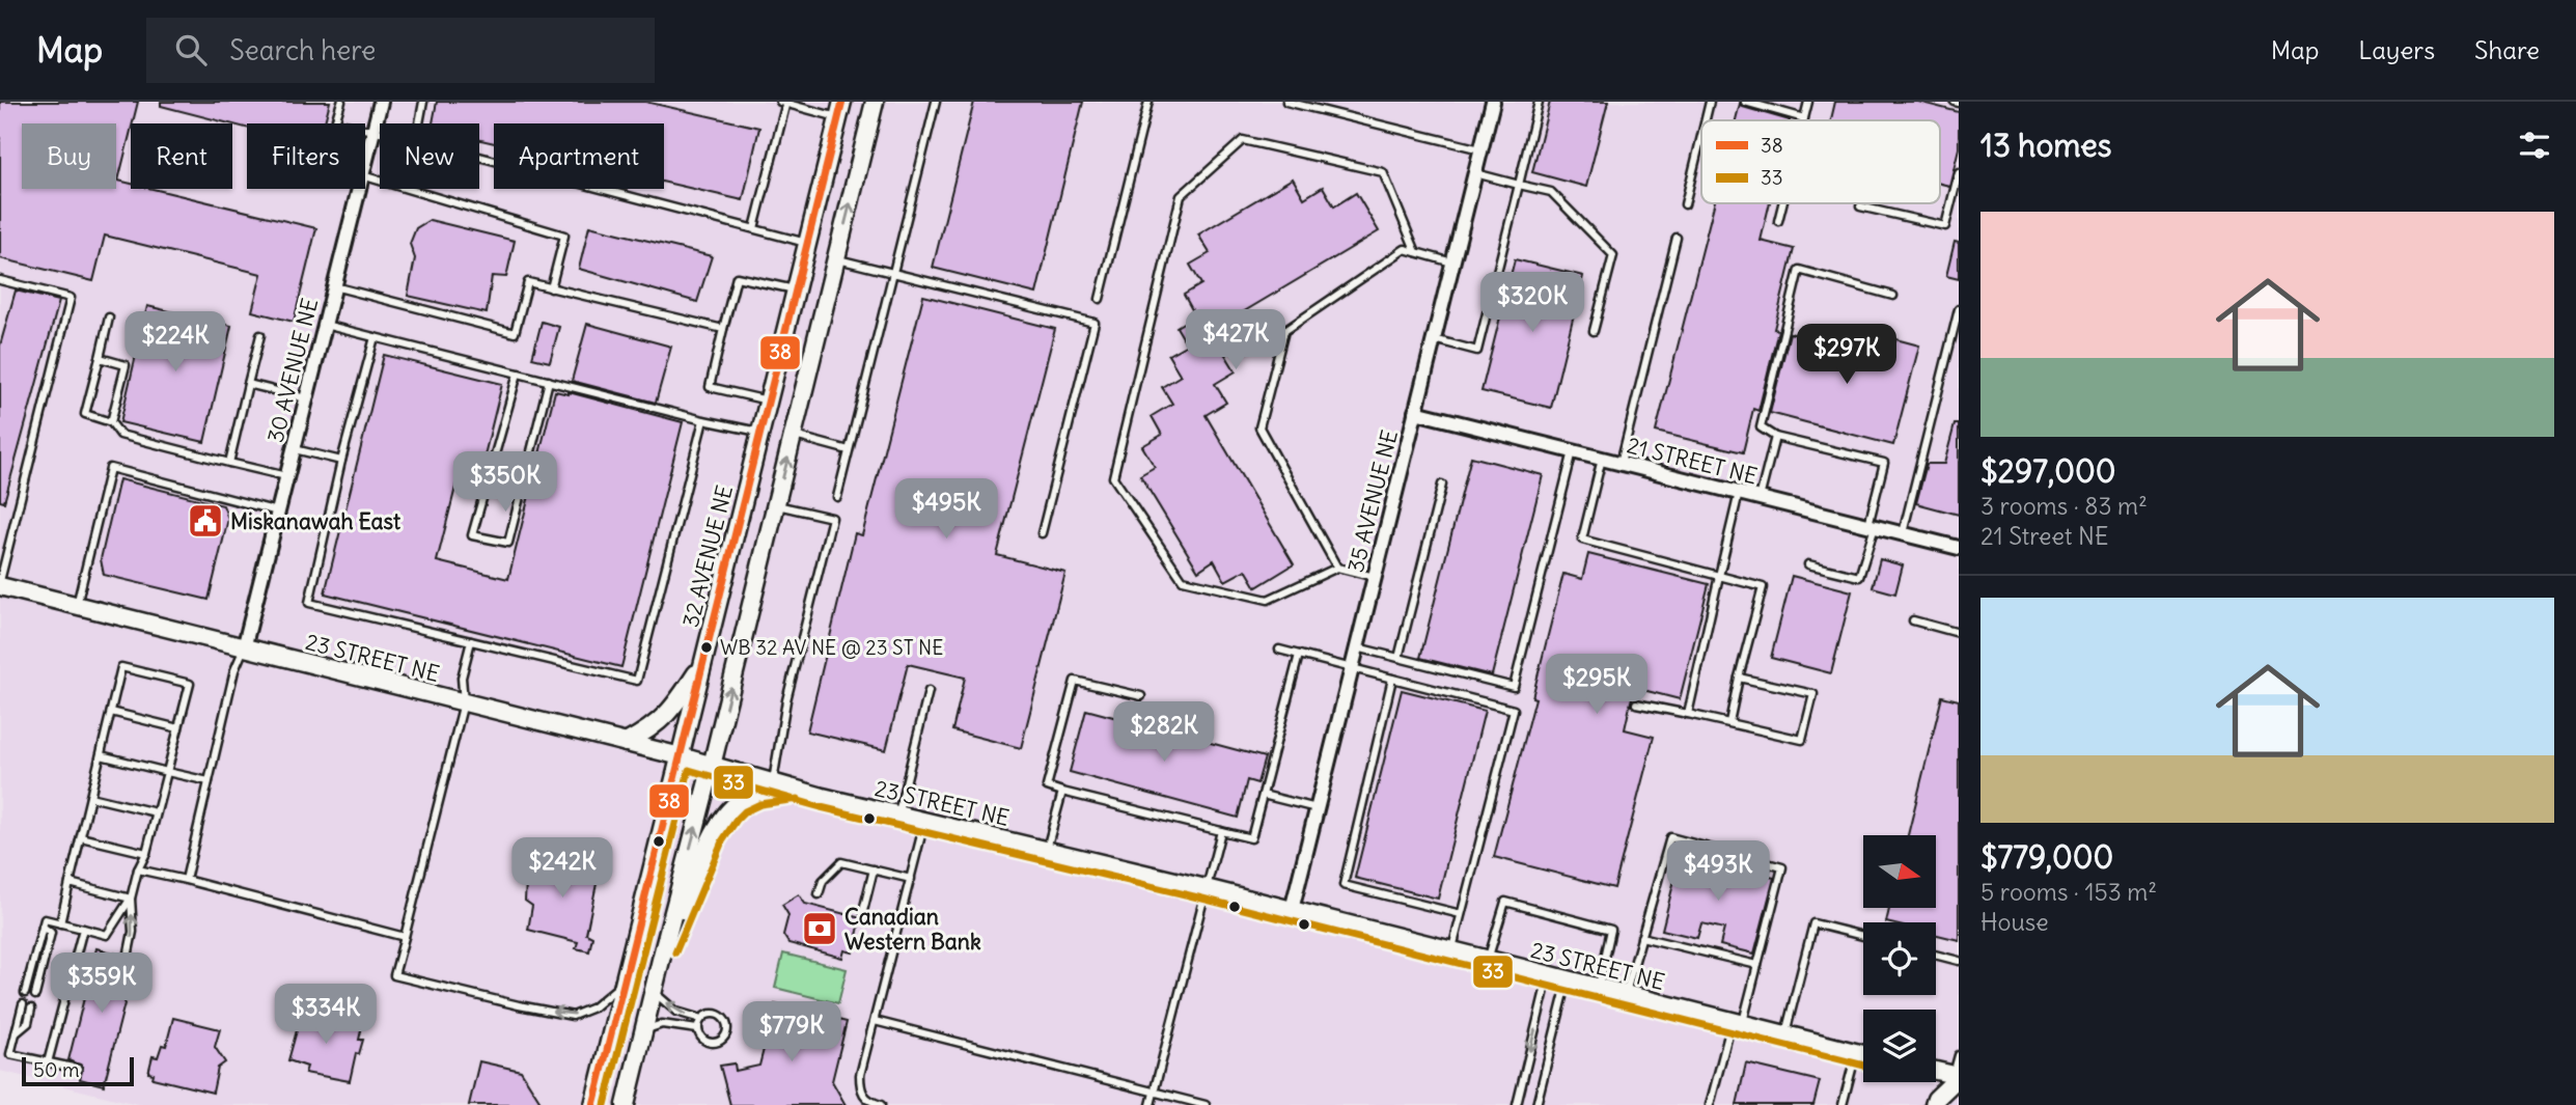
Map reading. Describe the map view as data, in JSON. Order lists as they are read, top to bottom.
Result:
{
  "streets": {
    "main road": ["32 AVENUE NE", "23 STREET NE"],
    "street": ["30 AVENUE NE", "21 STREET NE", "35 AVENUE NE"]
  },
  "crossings": [
    ["30 AVENUE NE", "23 STREET NE"],
    ["21 STREET NE", "35 AVENUE NE"],
    ["35 AVENUE NE", "23 STREET NE"],
    ["32 AVENUE NE", "23 STREET NE"]
  ],
  "places": {
    "public building": ["Miskanawah East"],
    "other": ["WB 32 AV NE @ 23 ST NE"],
    "bank": ["Canadian Western Bank"]
  },
  "lines": ["transit line 38", "transit line 33"],
  "legend": ["38", "33"],
  "scale_bar": "50 m",
  "north": "right",
  "page": {
    "header": "Map",
    "search": "Search here",
    "nav": ["Map", "Layers", "Share"],
    "heading": "13 homes",
    "chip": [
      "Buy",
      "Rent",
      "Filters",
      "New",
      "Apartment"
    ],
    "list": [
      {
        "name": "$297,000",
        "note": "3 rooms · 83 m² · 21 Street NE"
      },
      {
        "name": "$779,000",
        "note": "5 rooms · 153 m² · House"
      }
    ],
    "price": [
      "$320K",
      "$427K",
      "$224K",
      "$297K",
      "$350K",
      "$495K",
      "$295K",
      "$282K",
      "$242K",
      "$493K",
      "$359K",
      "$334K",
      "$779K"
    ],
    "scale": "50 m"
  }
}
